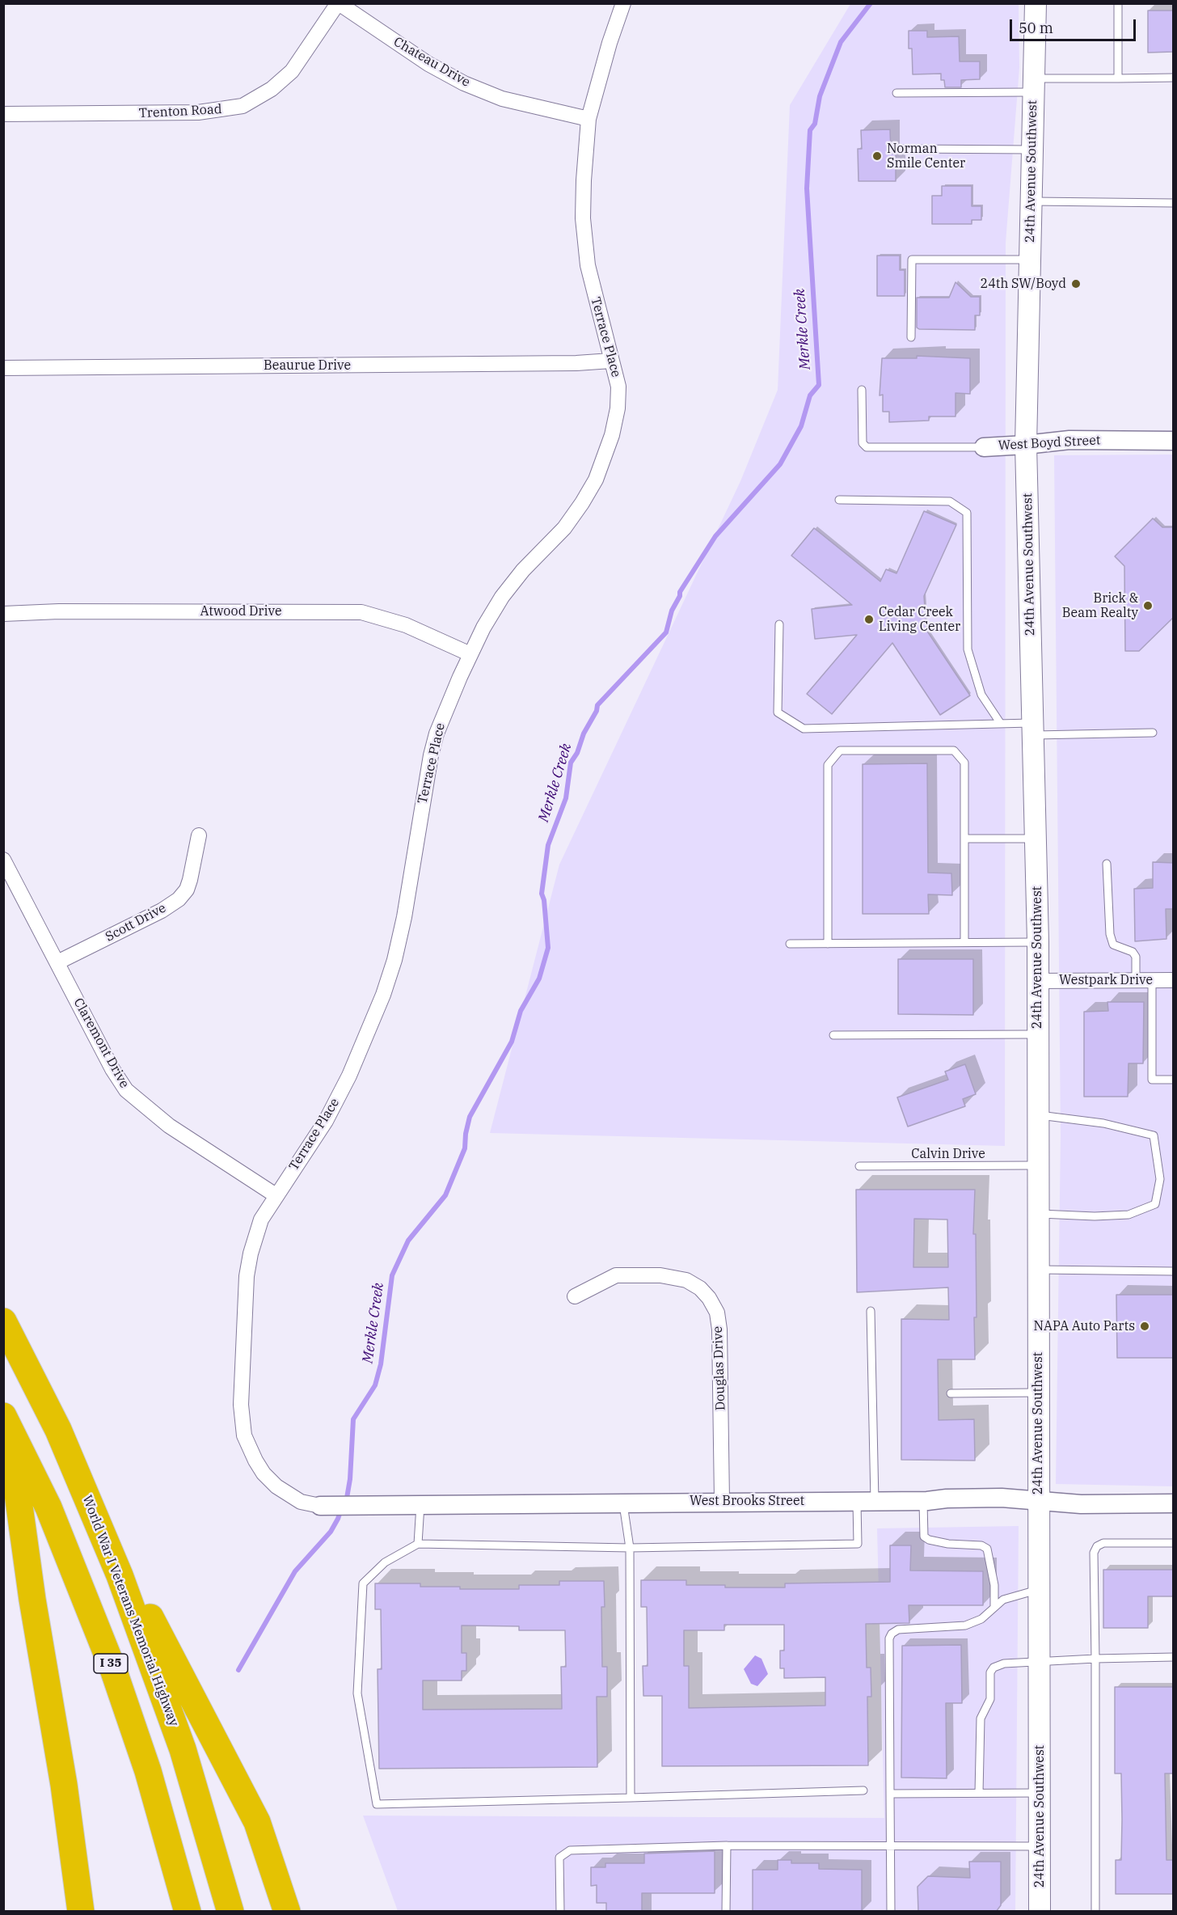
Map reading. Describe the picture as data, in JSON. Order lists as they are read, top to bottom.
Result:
{
  "streets": {
    "highway": ["World War I Veterans Memorial Highway", "I 35"],
    "main road": ["24th Avenue Southwest"],
    "street": [
      "Chateau Drive",
      "Trenton Road",
      "Terrace Place",
      "Beaurue Drive",
      "West Boyd Street",
      "Atwood Drive",
      "Scott Drive",
      "Westpark Drive",
      "Claremont Drive",
      "Douglas Drive",
      "West Brooks Street"
    ],
    "lane": ["Calvin Drive"]
  },
  "crossings": [
    ["Chateau Drive", "Trenton Road"],
    ["Chateau Drive", "Terrace Place"],
    ["24th Avenue Southwest", "West Boyd Street"],
    ["24th Avenue Southwest", "Westpark Drive"],
    ["24th Avenue Southwest", "Calvin Drive"],
    ["24th Avenue Southwest", "West Brooks Street"],
    ["Terrace Place", "Beaurue Drive"],
    ["Terrace Place", "Atwood Drive"],
    ["Terrace Place", "Claremont Drive"],
    ["Terrace Place", "West Brooks Street"],
    ["Scott Drive", "Claremont Drive"],
    ["Douglas Drive", "West Brooks Street"]
  ],
  "water": ["Merkle Creek"],
  "places": [
    "Norman Smile Center",
    "24th SW/Boyd",
    "Brick & Beam Realty",
    "Cedar Creek Living Center",
    "NAPA Auto Parts"
  ],
  "scale_bar": "50 m"
}
